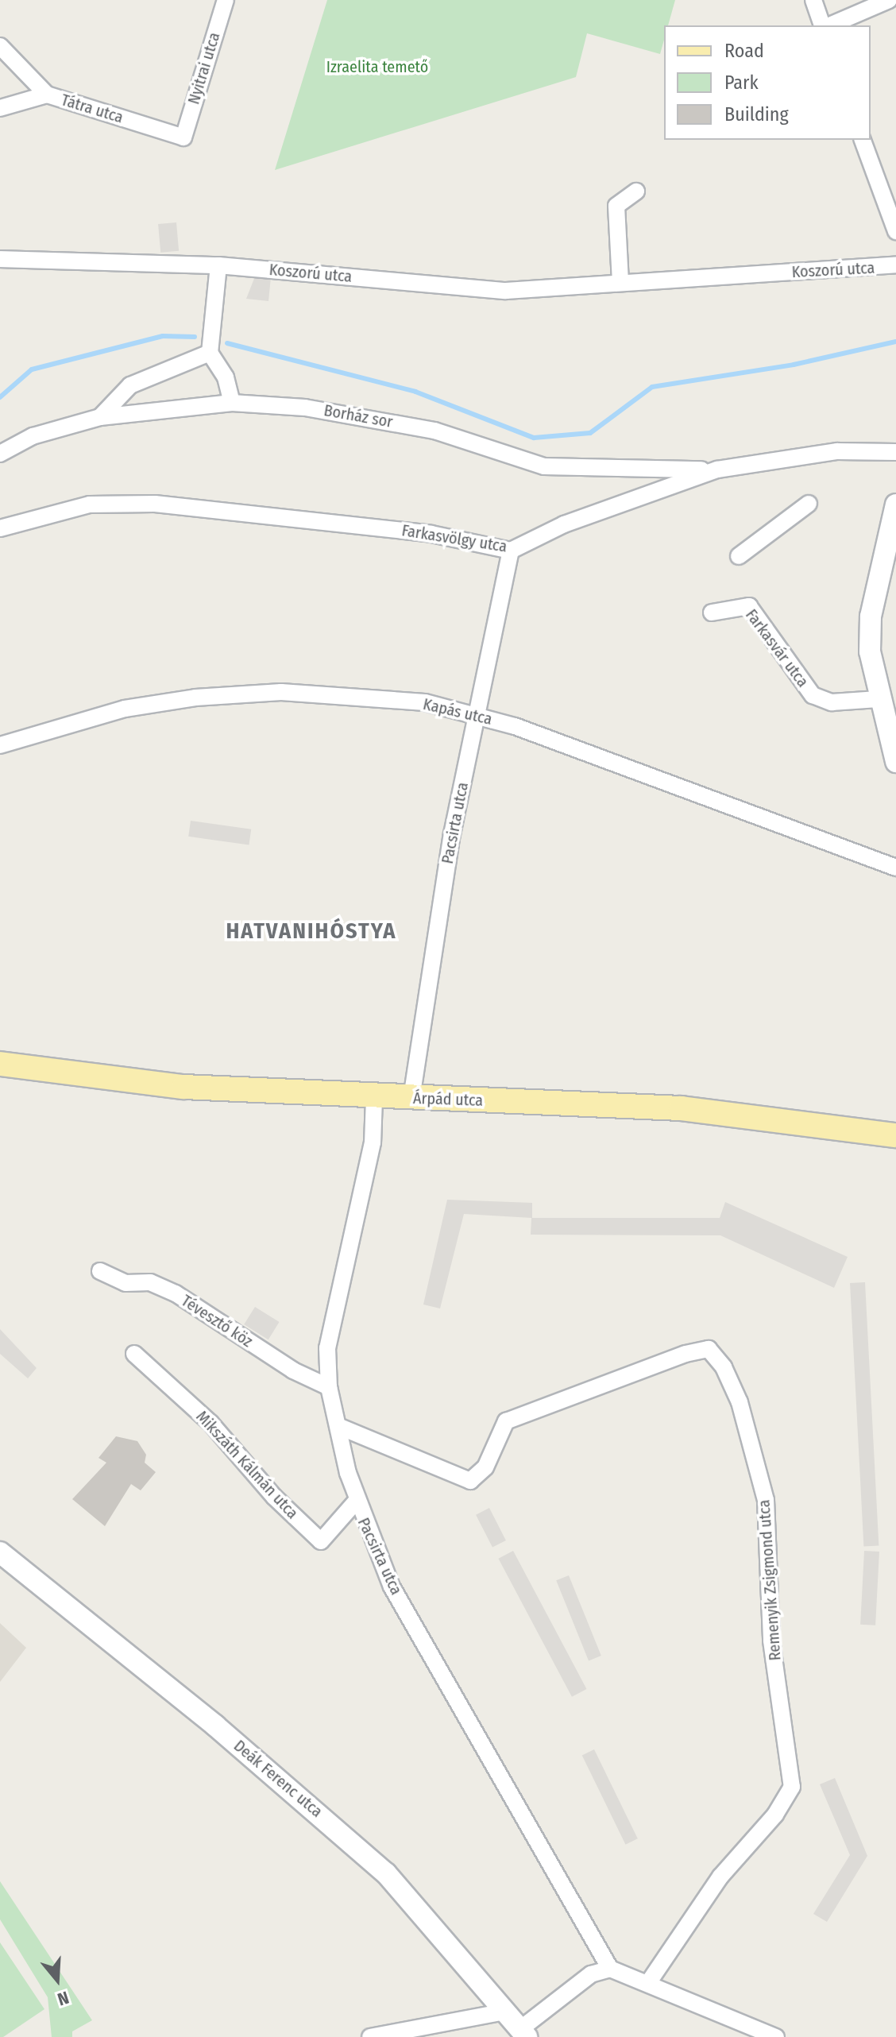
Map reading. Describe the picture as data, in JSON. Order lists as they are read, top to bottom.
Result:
{
  "streets": {
    "main road": ["Árpád utca"],
    "street": [
      "Nyitrai utca",
      "Tátra utca",
      "Koszorú utca",
      "Borház sor",
      "Farkasvölgy utca",
      "Farkasvár utca",
      "Kapás utca",
      "Pacsirta utca",
      "Tévesztő köz",
      "Mikszáth Kálmán utca",
      "Remenyik Zsigmond utca",
      "Deák Ferenc utca"
    ]
  },
  "crossings": [
    ["Nyitrai utca", "Tátra utca"],
    ["Borház sor", "Farkasvölgy utca"],
    ["Farkasvölgy utca", "Pacsirta utca"],
    ["Kapás utca", "Pacsirta utca"],
    ["Pacsirta utca", "Árpád utca"],
    ["Pacsirta utca", "Tévesztő köz"],
    ["Pacsirta utca", "Mikszáth Kálmán utca"],
    ["Pacsirta utca", "Remenyik Zsigmond utca"]
  ],
  "districts": ["HATVANIHÓSTYA"],
  "parks": ["Izraelita temető"],
  "legend": ["Road", "Park", "Building"],
  "north": "bottom"
}
